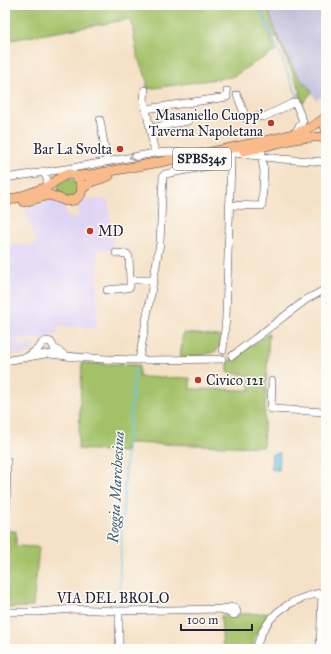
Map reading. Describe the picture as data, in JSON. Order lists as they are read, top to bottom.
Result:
{
  "streets": {
    "main road": ["SPBS345"],
    "street": ["VIA DEL BROLO"]
  },
  "water": ["Roggia Marchesina"],
  "places": [
    "Masaniello Cuopp' Taverna Napoletana",
    "Bar La Svolta",
    "MD",
    "Civico 121"
  ],
  "scale_bar": "100 m"
}
